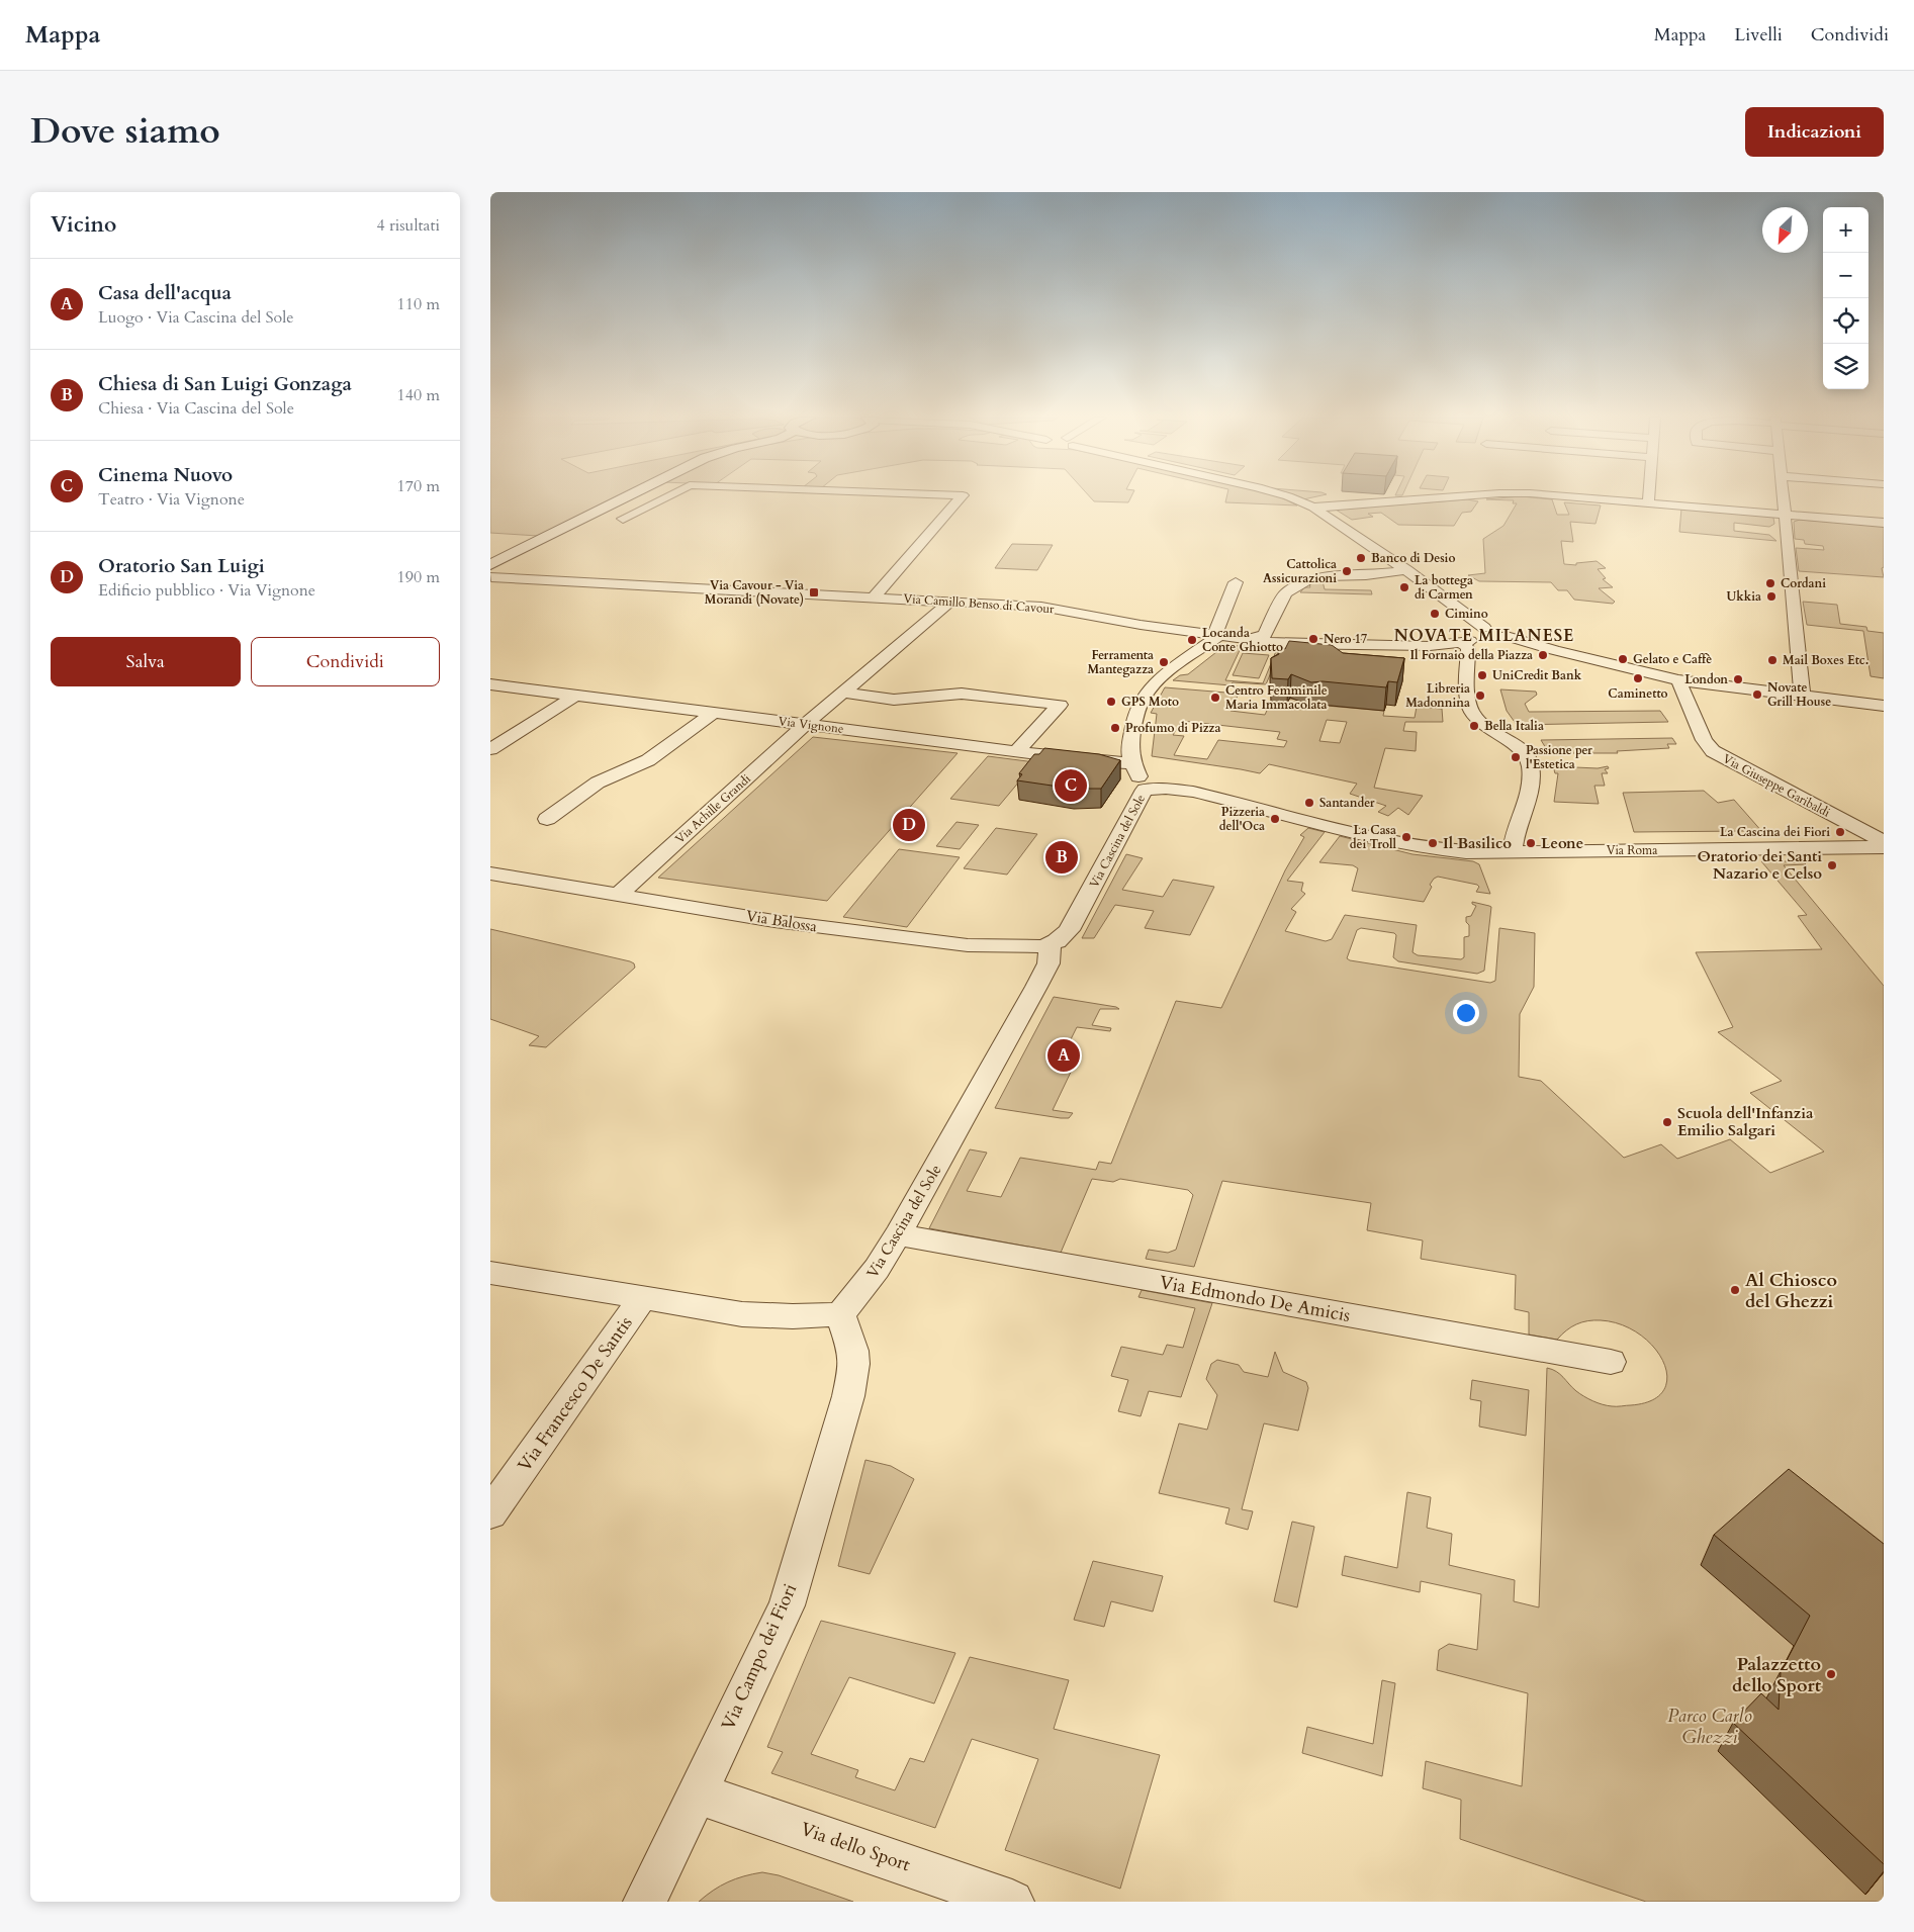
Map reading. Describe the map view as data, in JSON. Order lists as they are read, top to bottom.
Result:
{
  "streets": {
    "street": [
      "Via Camillo Benso di Cavour",
      "Via Vignone",
      "Via Giuseppe Garibaldi",
      "Via Achille Grandi",
      "Via Cascina del Sole",
      "Via Roma",
      "Via Balossa",
      "Via Edmondo De Amicis",
      "Via Francesco De Santis",
      "Via Campo dei Fiori",
      "Via dello Sport"
    ]
  },
  "crossings": [
    ["Via Camillo Benso di Cavour", "Via Achille Grandi"],
    ["Via Camillo Benso di Cavour", "Via Cascina del Sole"],
    ["Via Vignone", "Via Achille Grandi"],
    ["Via Vignone", "Via Cascina del Sole"],
    ["Via Achille Grandi", "Via Balossa"],
    ["Via Cascina del Sole", "Via Roma"],
    ["Via Cascina del Sole", "Via Balossa"],
    ["Via Cascina del Sole", "Via Edmondo De Amicis"],
    ["Via Cascina del Sole", "Via Campo dei Fiori"],
    ["Via Campo dei Fiori", "Via dello Sport"]
  ],
  "districts": ["NOVATE MILANESE"],
  "parks": ["Parco Carlo Ghezzi"],
  "places": {
    "other": [
      "Banco di Desio",
      "Cattolica Assicurazioni",
      "Cordani",
      "La bottega di Carmen",
      "Ukkia",
      "Cimino",
      "Nero 17",
      "Locanda Conte Ghiotto",
      "Il Fornaio della Piazza",
      "Gelato e Caffè",
      "Mail Boxes Etc.",
      "Ferramenta Mantegazza",
      "UniCredit Bank",
      "Caminetto",
      "London",
      "Novate Grill House",
      "Libreria Madonnina",
      "Centro Femminile Maria Immacolata",
      "GPS Moto",
      "Bella Italia",
      "Profumo di Pizza",
      "Passione per l'Estetica",
      "Santander",
      "Pizzeria dell'Oca",
      "La Cascina dei Fiori",
      "La Casa dei Troll",
      "Il Basilico",
      "Leone",
      "Oratorio dei Santi Nazario e Celso",
      "Scuola dell'Infanzia Emilio Salgari",
      "Al Chiosco del Ghezzi",
      "Palazzetto dello Sport"
    ],
    "transit": ["Via Cavour - Via Morandi (Novate)"]
  },
  "north": "bottom left",
  "page": {
    "header": "Mappa",
    "nav": ["Mappa", "Livelli", "Condividi"],
    "title": "Dove siamo",
    "buttons": [
      "Indicazioni",
      ["Salva", "Condividi"]
    ],
    "heading": ["Vicino", "4 risultati"],
    "map_buttons": ["+", "−"],
    "list": [
      {
        "mark": "A",
        "name": "Casa dell'acqua",
        "note": "Luogo · Via Cascina del Sole",
        "value": "110 m"
      },
      {
        "mark": "B",
        "name": "Chiesa di San Luigi Gonzaga",
        "note": "Chiesa · Via Cascina del Sole",
        "value": "140 m"
      },
      {
        "mark": "C",
        "name": "Cinema Nuovo",
        "note": "Teatro · Via Vignone",
        "value": "170 m"
      },
      {
        "mark": "D",
        "name": "Oratorio San Luigi",
        "note": "Edificio pubblico · Via Vignone",
        "value": "190 m"
      }
    ],
    "pins": [
      "C",
      "D",
      "B",
      "A"
    ]
  }
}
